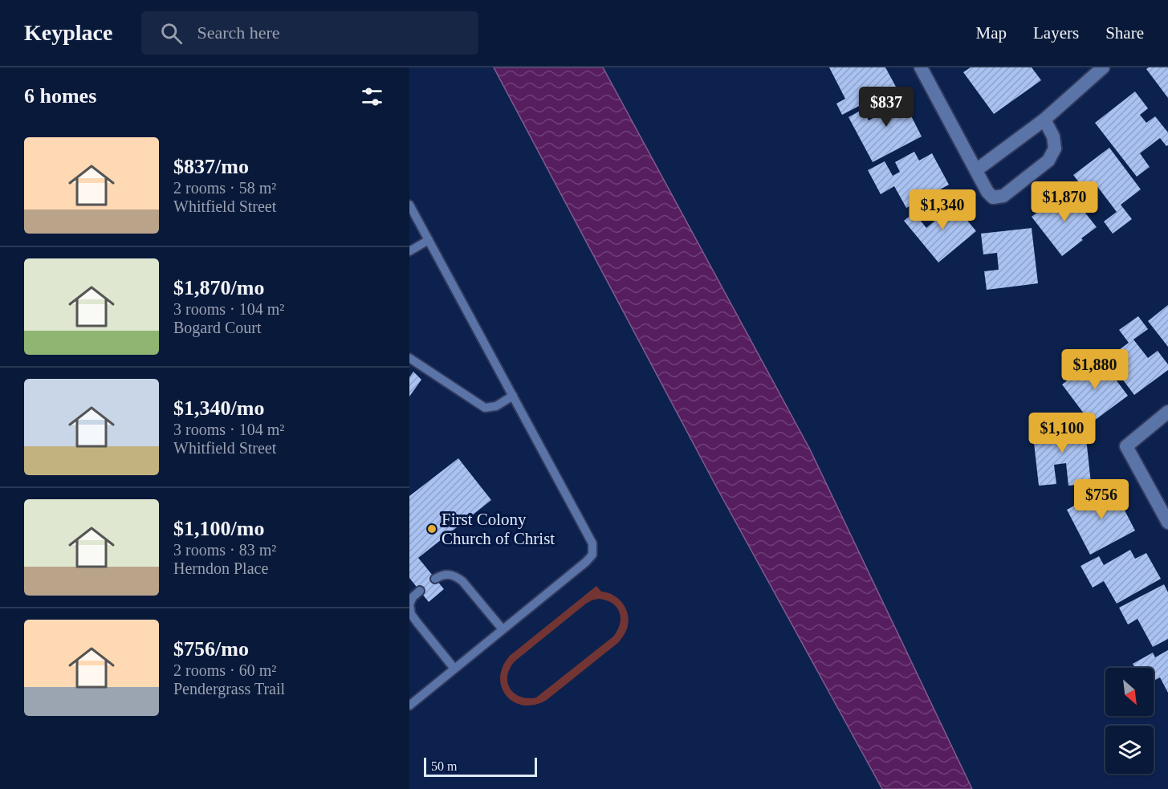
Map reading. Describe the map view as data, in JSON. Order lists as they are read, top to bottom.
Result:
{
  "places": ["First Colony Church of Christ"],
  "scale_bar": "50 m",
  "north": "bottom right",
  "page": {
    "header": "Keyplace",
    "search": "Search here",
    "nav": ["Map", "Layers", "Share"],
    "heading": "6 homes",
    "price": [
      "$837",
      "$1,870",
      "$1,340",
      "$1,880",
      "$1,100",
      "$756"
    ],
    "list": [
      {
        "name": "$837/mo",
        "note": "2 rooms · 58 m² · Whitfield Street"
      },
      {
        "name": "$1,870/mo",
        "note": "3 rooms · 104 m² · Bogard Court"
      },
      {
        "name": "$1,340/mo",
        "note": "3 rooms · 104 m² · Whitfield Street"
      },
      {
        "name": "$1,100/mo",
        "note": "3 rooms · 83 m² · Herndon Place"
      },
      {
        "name": "$756/mo",
        "note": "2 rooms · 60 m² · Pendergrass Trail"
      }
    ],
    "scale": "50 m"
  }
}
